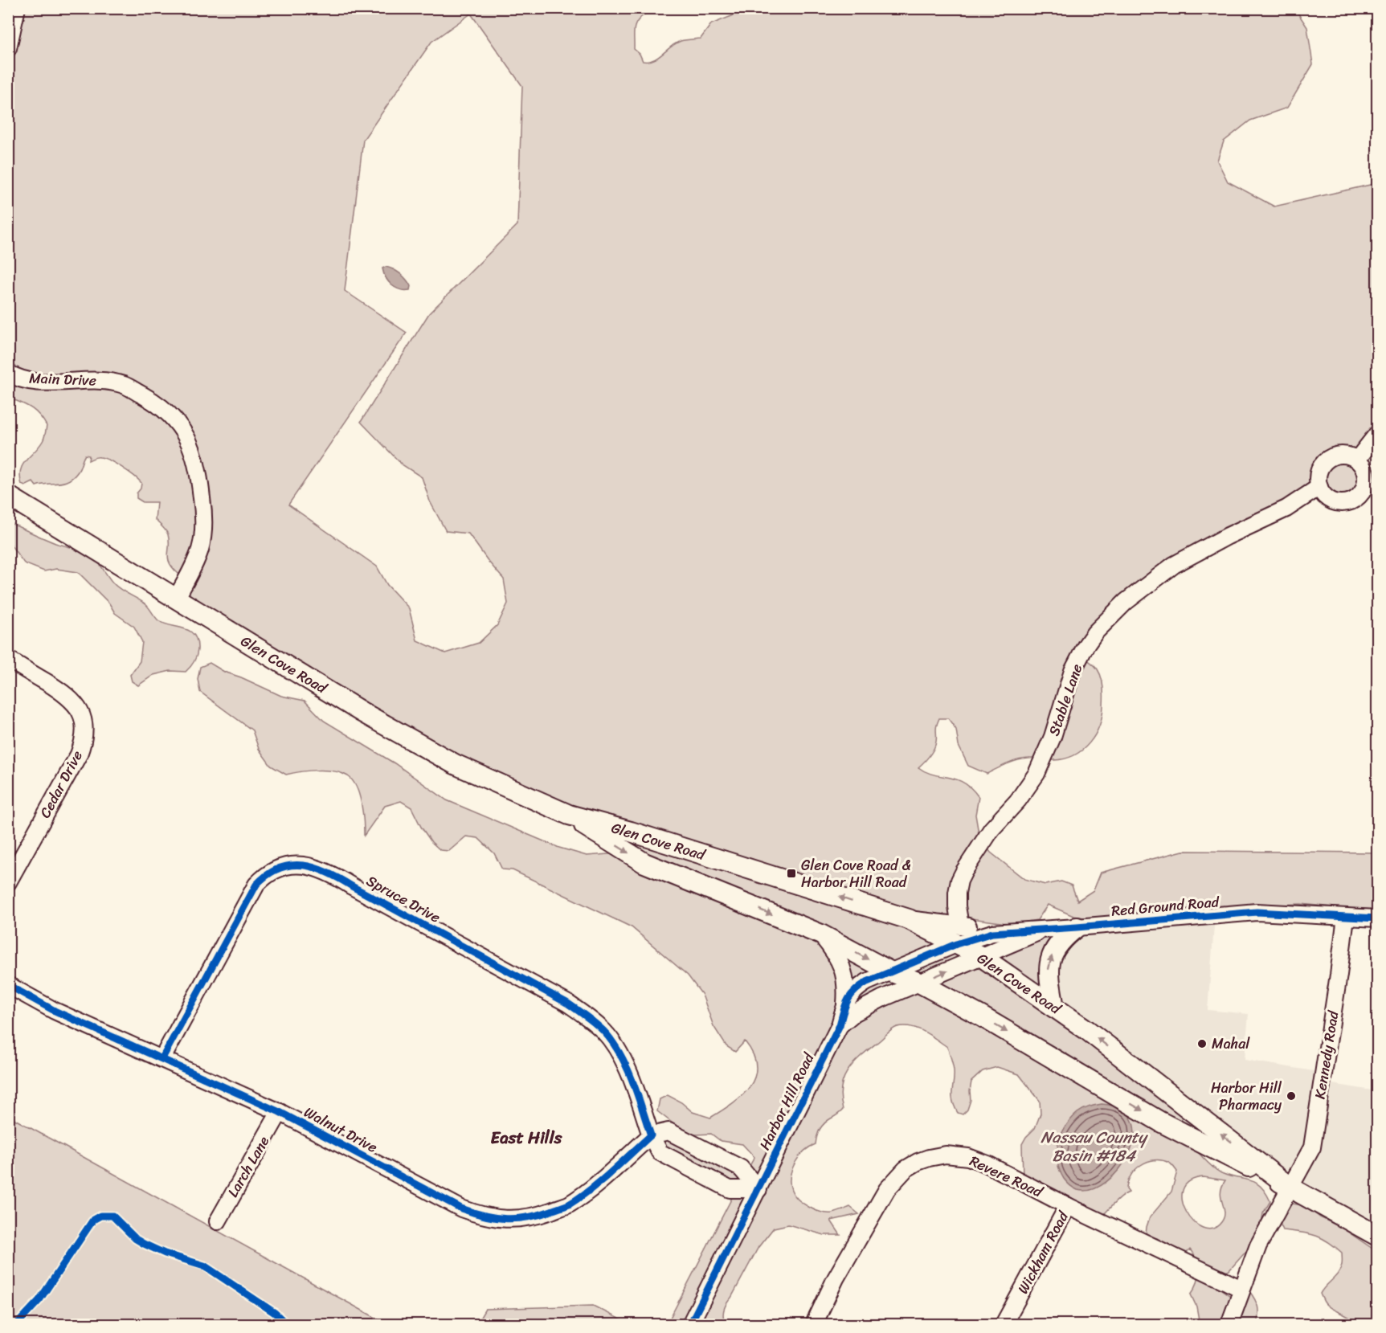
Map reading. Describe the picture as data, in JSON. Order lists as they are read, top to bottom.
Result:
{
  "streets": {
    "main road": ["Glen Cove Road"],
    "street": [
      "Main Drive",
      "Stable Lane",
      "Cedar Drive",
      "Spruce Drive",
      "Red Ground Road",
      "Kennedy Road",
      "Harbor Hill Road",
      "Walnut Drive",
      "Larch Lane",
      "Revere Road",
      "Wickham Road"
    ]
  },
  "crossings": [
    ["Main Drive", "Glen Cove Road"],
    ["Glen Cove Road", "Stable Lane"],
    ["Glen Cove Road", "Red Ground Road"],
    ["Glen Cove Road", "Kennedy Road"],
    ["Glen Cove Road", "Harbor Hill Road"],
    ["Stable Lane", "Red Ground Road"],
    ["Stable Lane", "Harbor Hill Road"],
    ["Spruce Drive", "Harbor Hill Road"],
    ["Spruce Drive", "Walnut Drive"],
    ["Red Ground Road", "Kennedy Road"],
    ["Red Ground Road", "Harbor Hill Road"],
    ["Kennedy Road", "Revere Road"],
    ["Walnut Drive", "Larch Lane"],
    ["Revere Road", "Wickham Road"]
  ],
  "districts": ["East Hills"],
  "water": ["Nassau County Basin #184"],
  "places": {
    "transit": ["Glen Cove Road & Harbor Hill Road"],
    "other": ["Mahal", "Harbor Hill Pharmacy"]
  }
}
